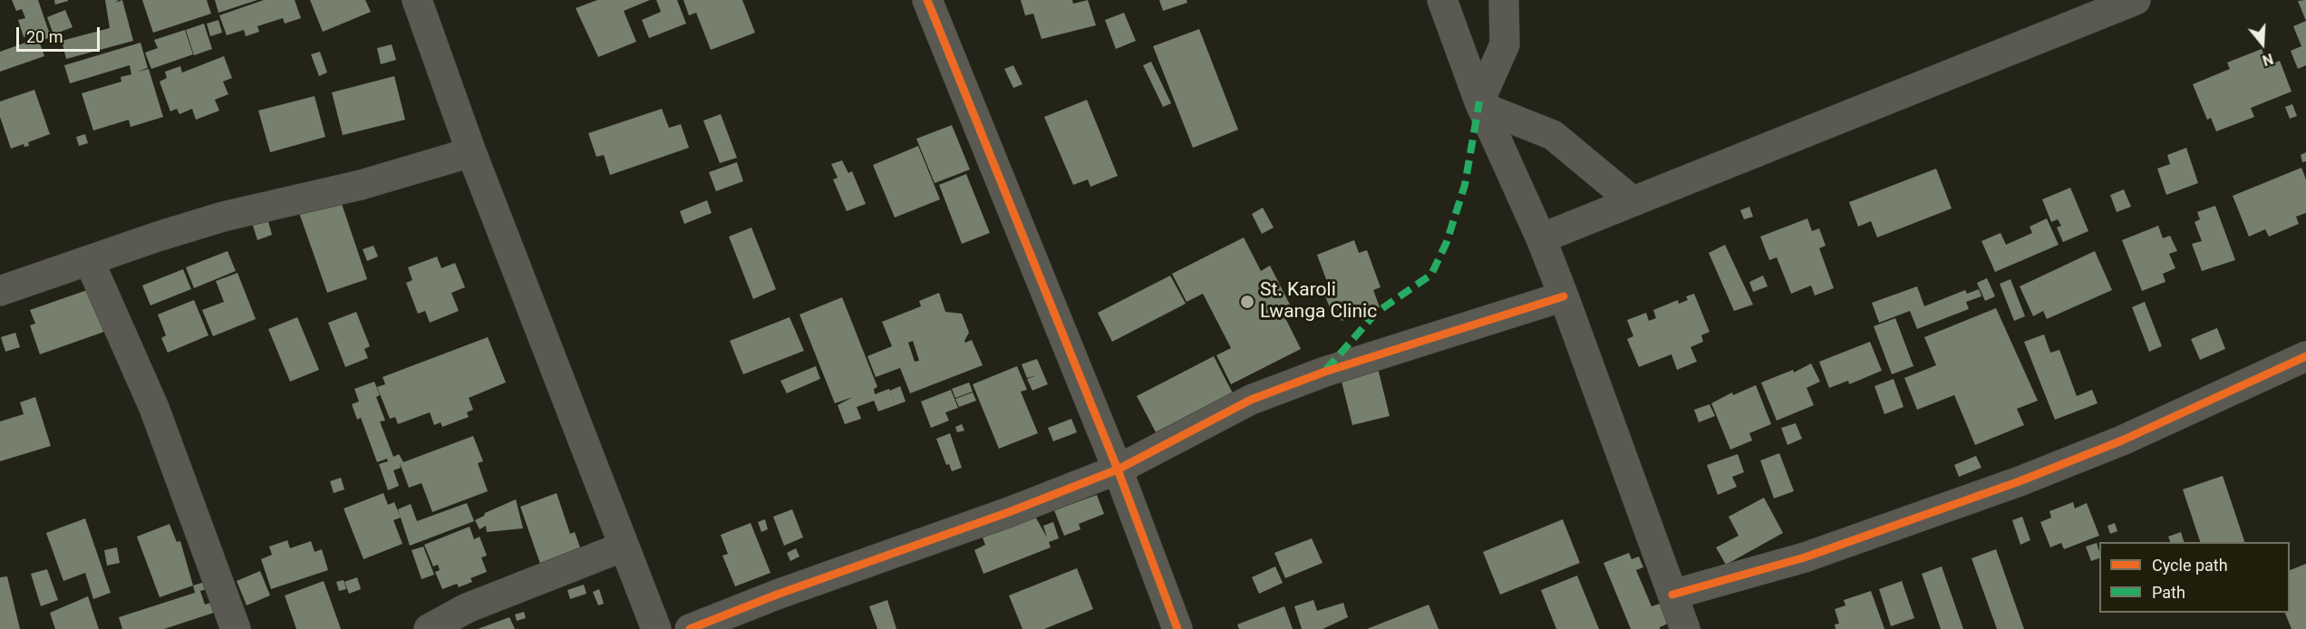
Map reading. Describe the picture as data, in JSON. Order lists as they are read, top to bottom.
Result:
{
  "places": ["St. Karoli Lwanga Clinic"],
  "legend": ["Cycle path", "Path"],
  "scale_bar": "20 m",
  "north": "bottom"
}
